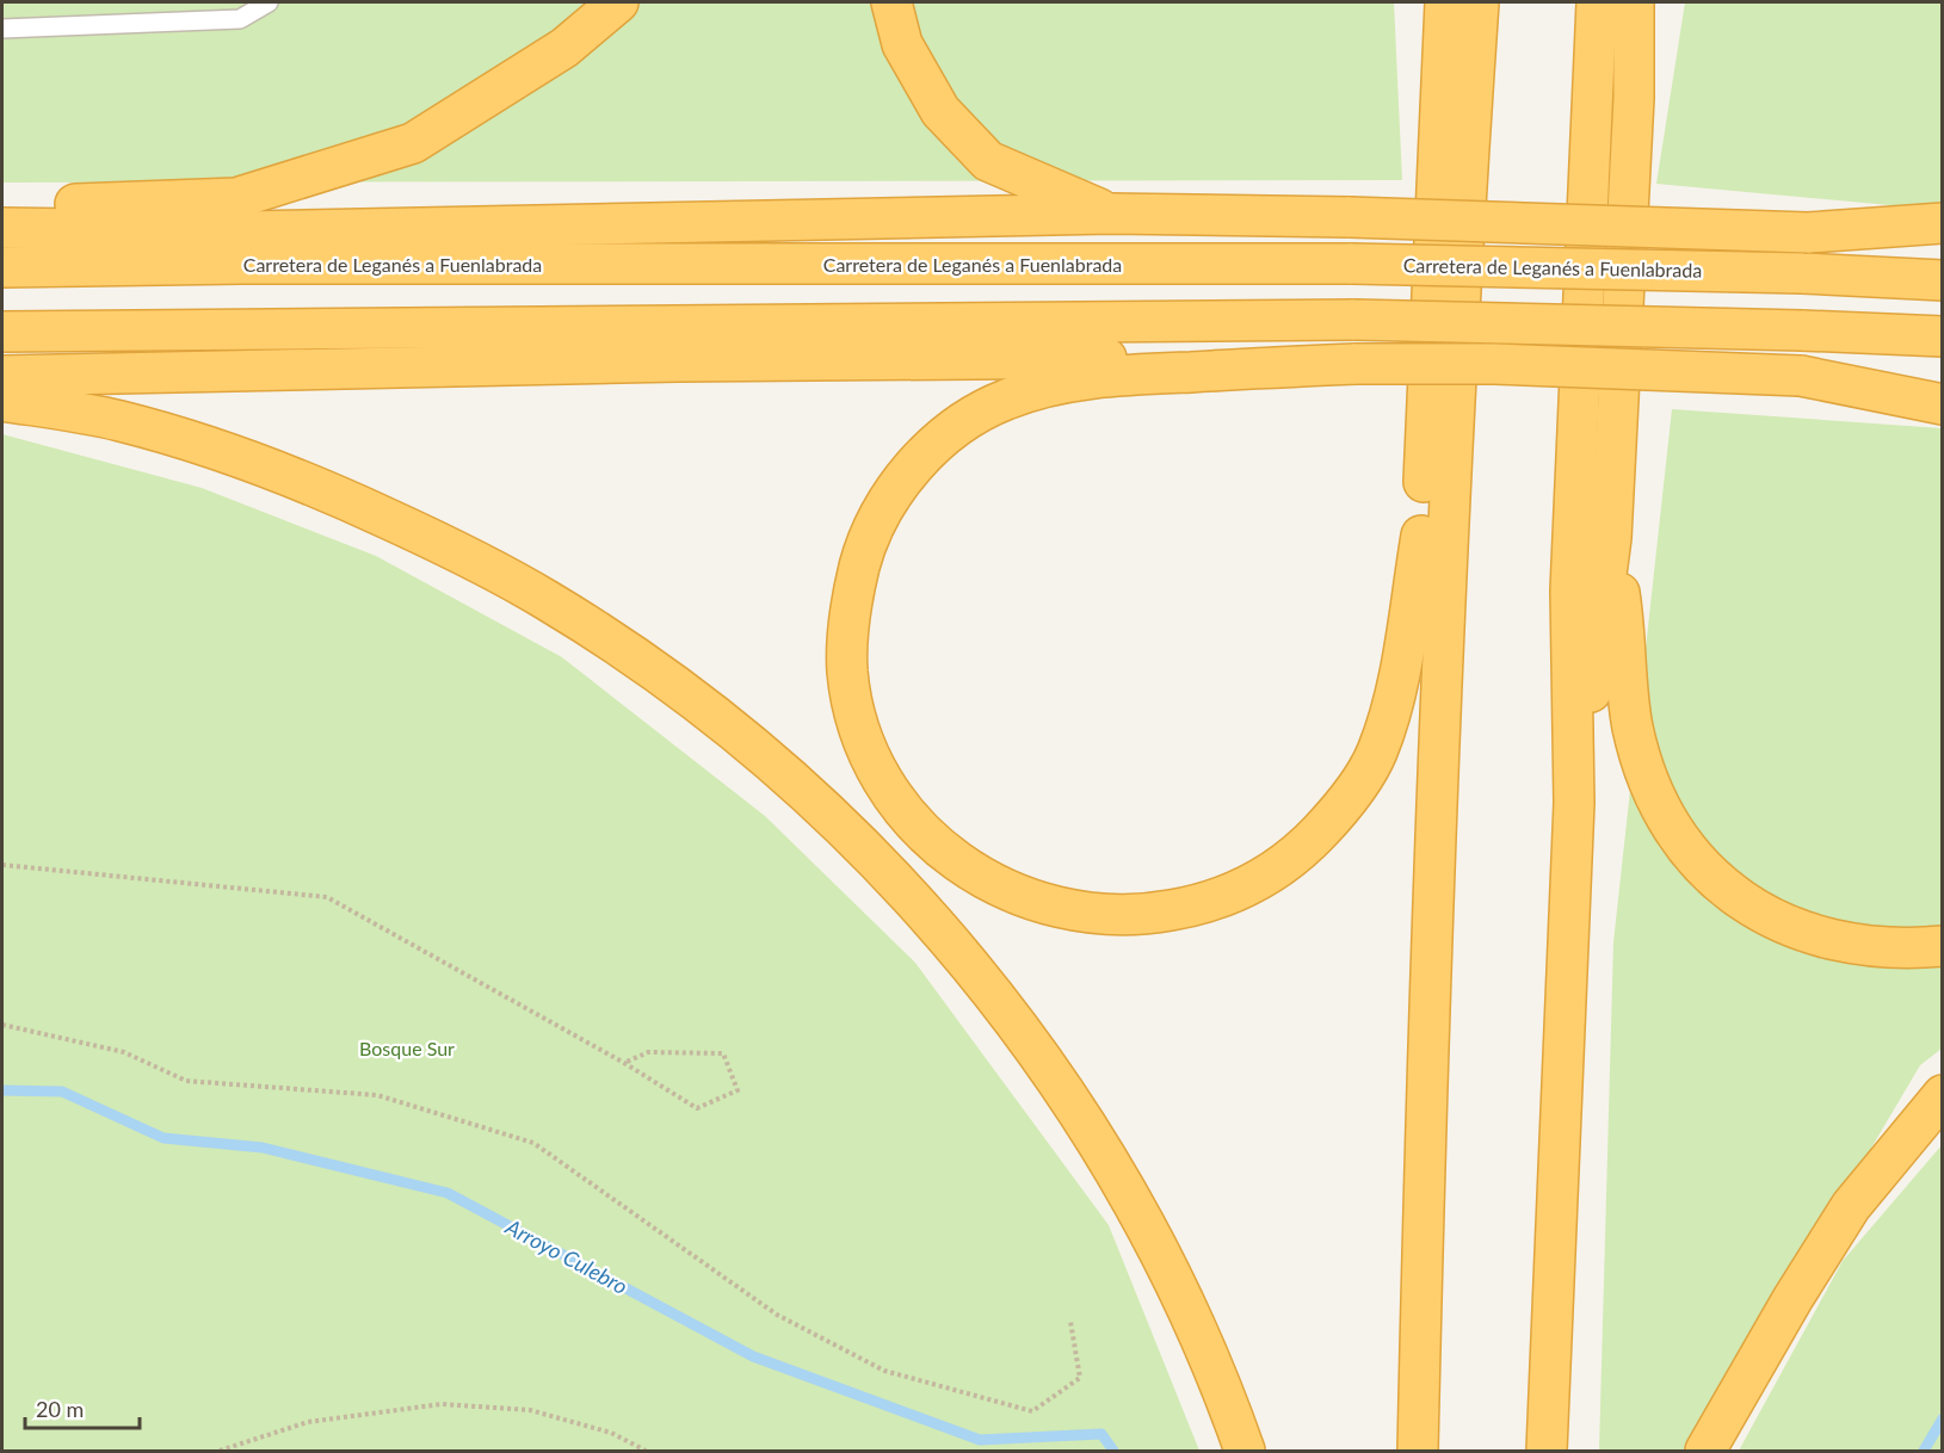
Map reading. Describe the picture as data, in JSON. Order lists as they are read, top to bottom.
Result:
{
  "streets": {
    "highway": ["Carretera de Leganés a Fuenlabrada"]
  },
  "water": ["Arroyo Culebro"],
  "parks": ["Bosque Sur"],
  "scale_bar": "20 m"
}
